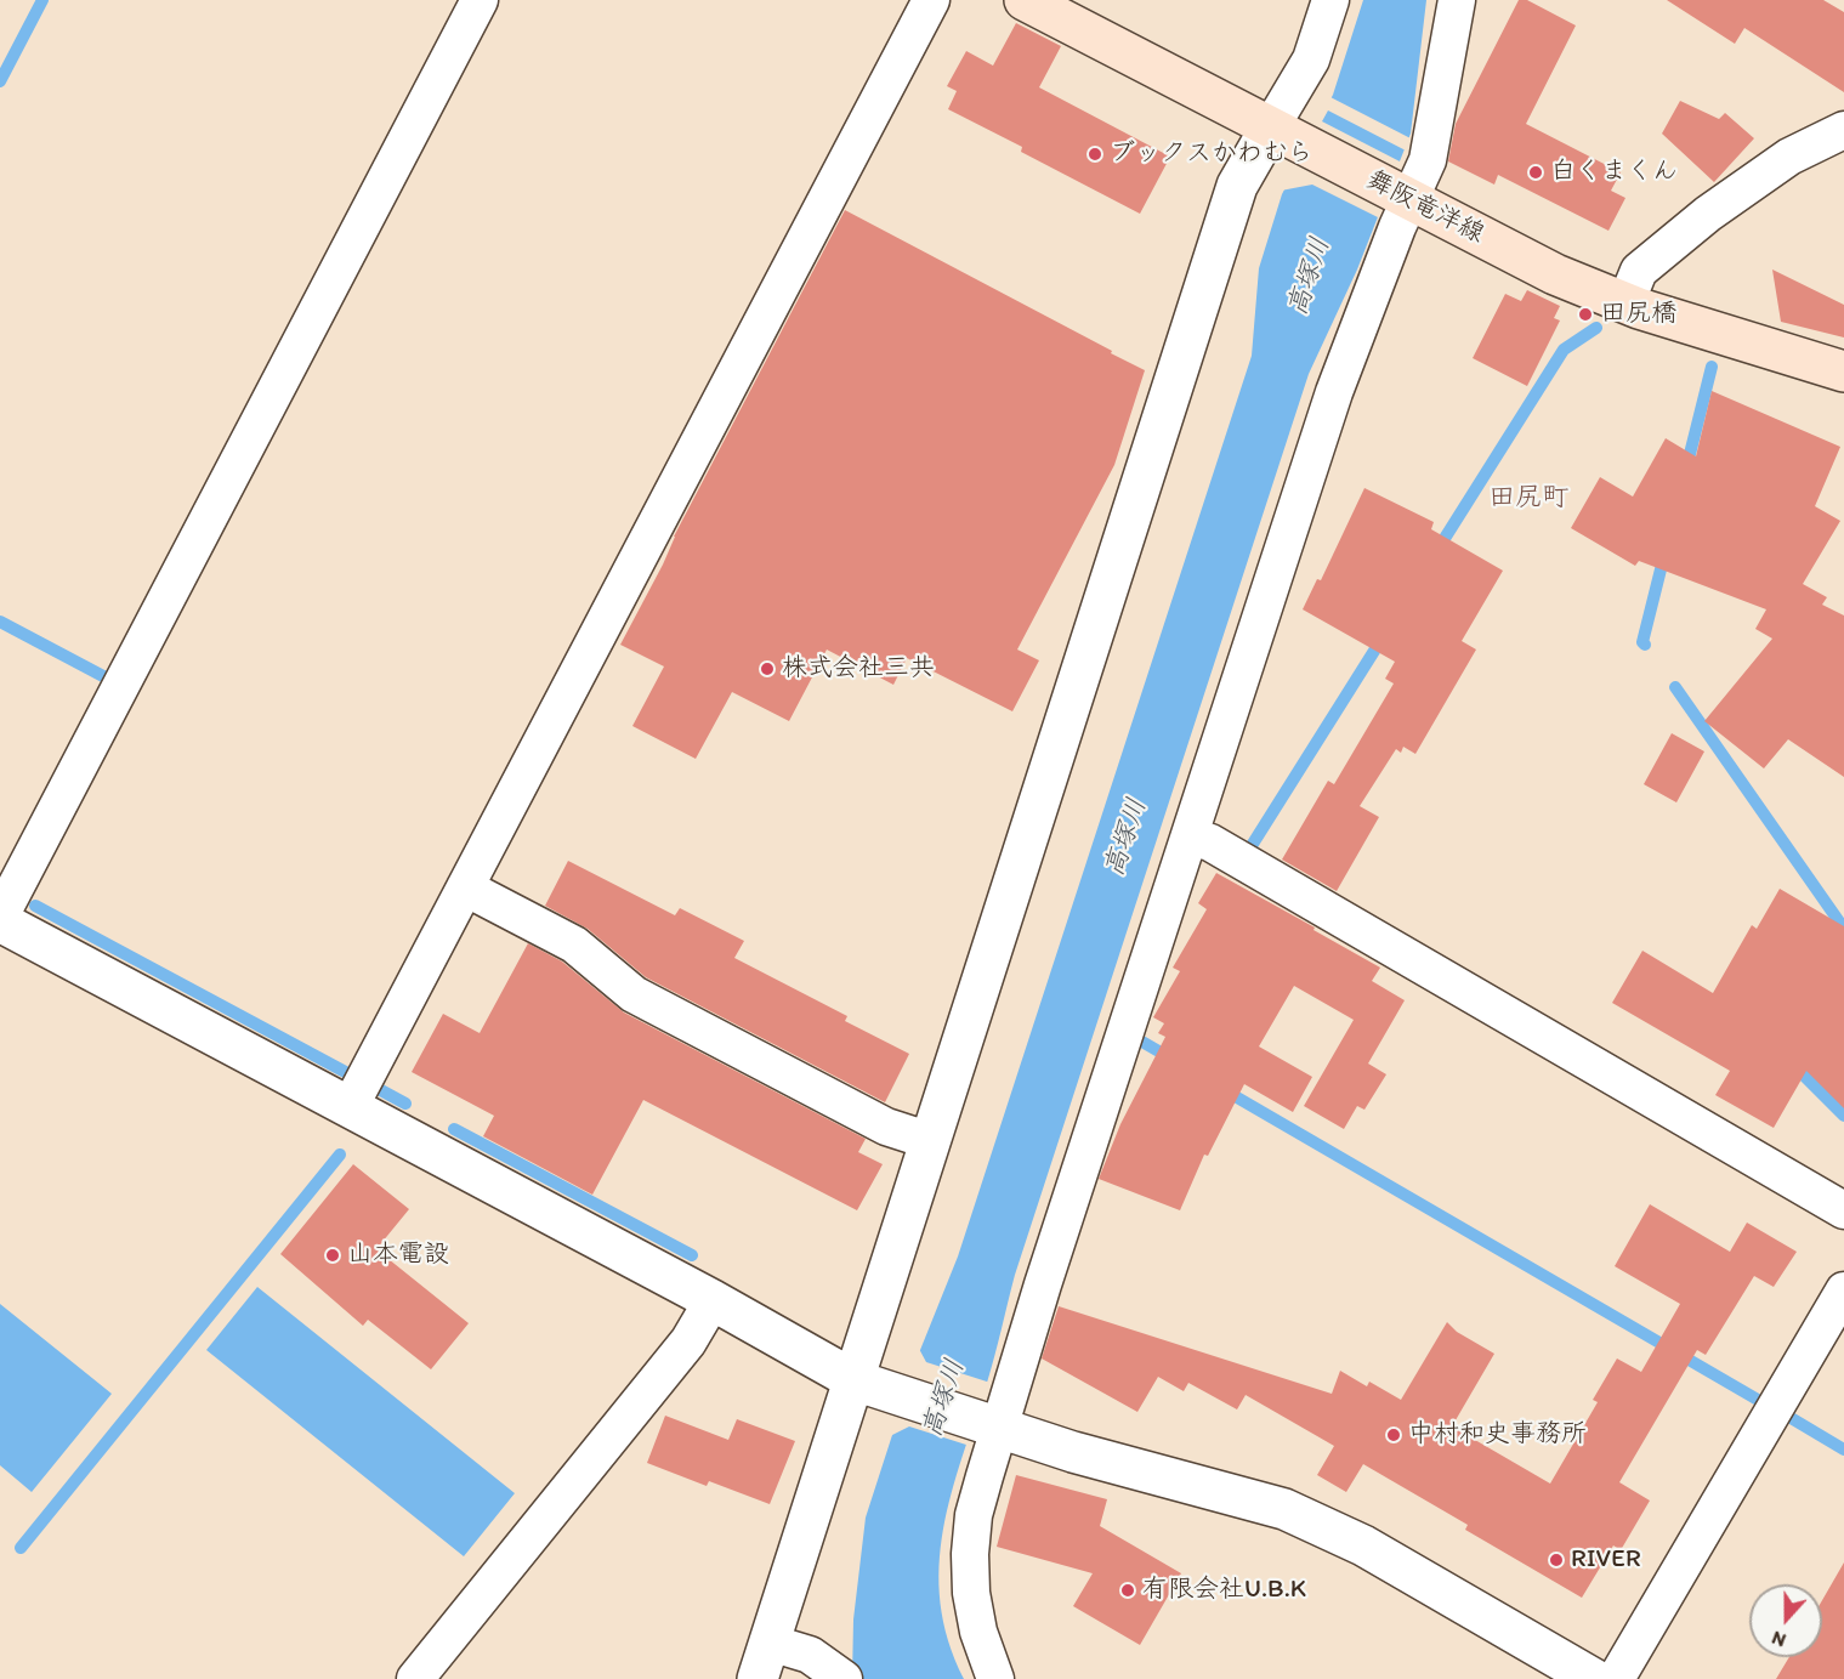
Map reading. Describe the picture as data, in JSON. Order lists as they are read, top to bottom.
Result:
{
  "streets": {
    "main road": ["舞阪竜洋線"]
  },
  "districts": ["田尻町"],
  "water": ["高塚川"],
  "places": [
    "ブックスかわむら",
    "白くまくん",
    "田尻橋",
    "株式会社三共",
    "山本電設",
    "中村和史事務所",
    "RIVER",
    "有限会社U.B.K"
  ],
  "north": "bottom"
}
